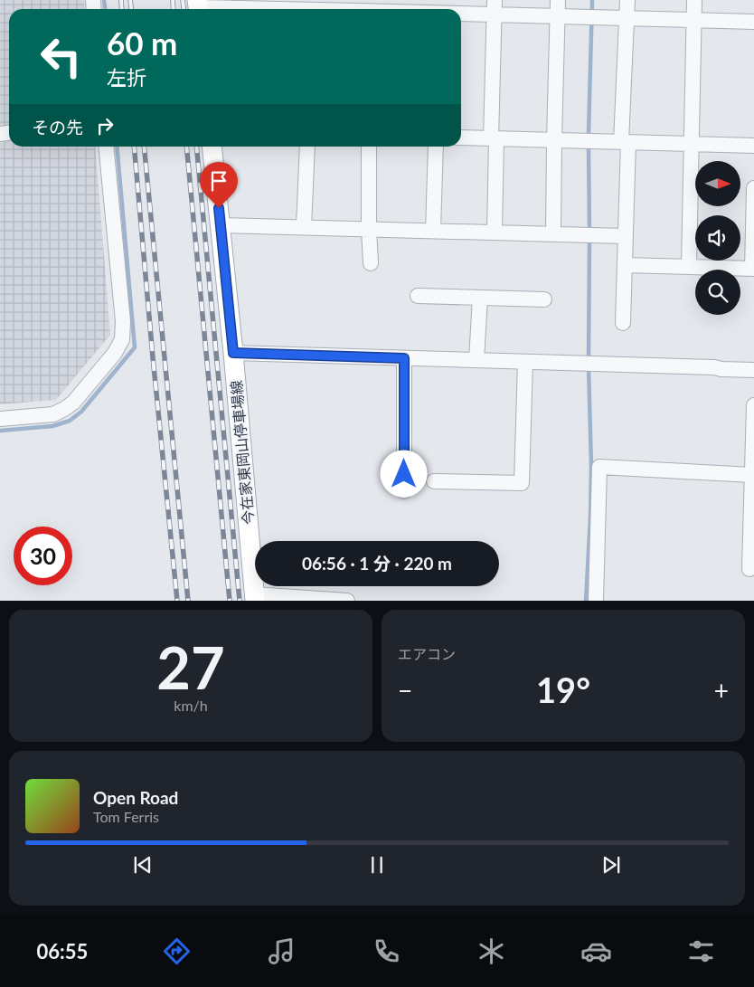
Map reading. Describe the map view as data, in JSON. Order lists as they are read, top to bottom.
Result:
{
  "streets": {
    "main road": ["今在家東岡山停車場線"]
  },
  "north": "right",
  "page": {
    "turn": ["60 m", "左折"],
    "then": "その先",
    "limit": "30",
    "trip": "06:56 · 1 分 · 220 m",
    "tile": [
      ["27", "km/h"],
      "エアコン"
    ],
    "heat": ["−", "19°", "+"],
    "song": ["Open Road", "Tom Ferris"],
    "tabs": "06:55"
  }
}
